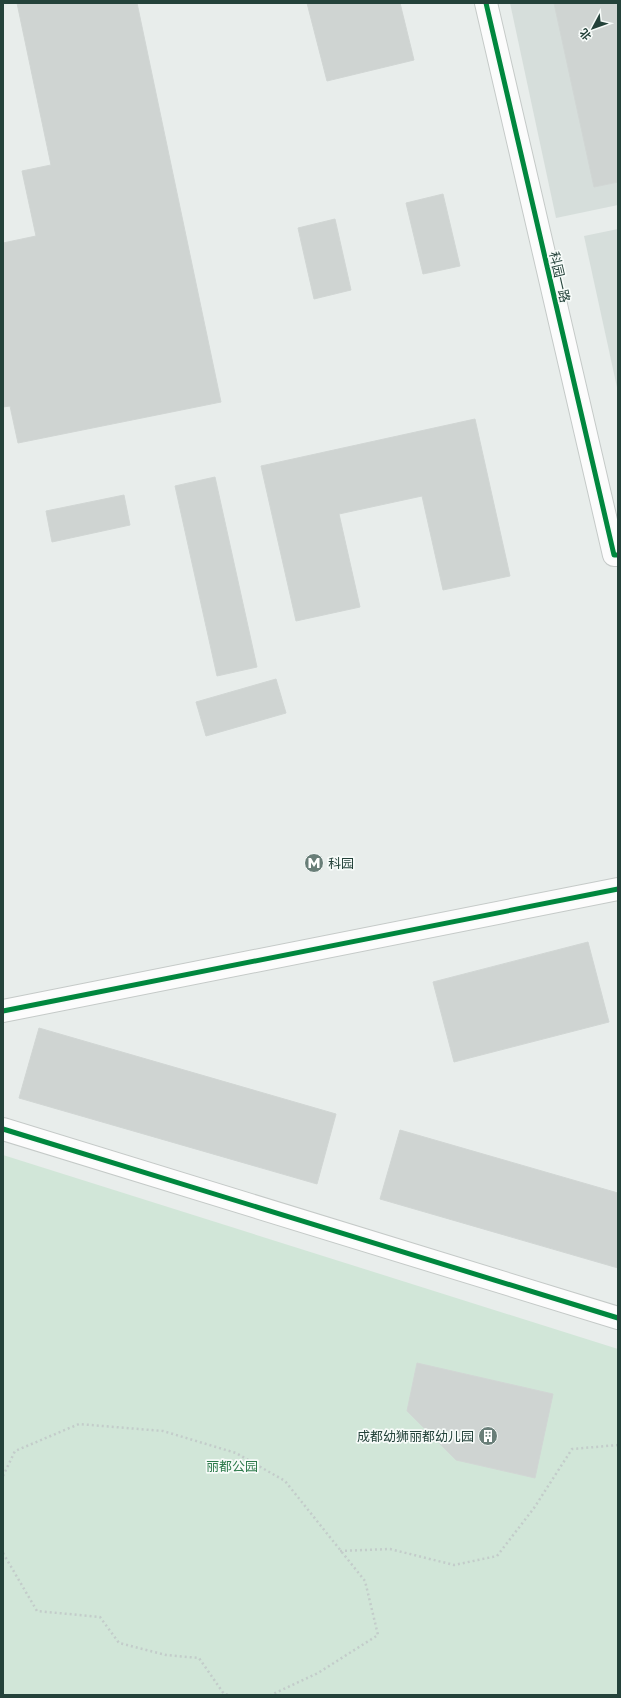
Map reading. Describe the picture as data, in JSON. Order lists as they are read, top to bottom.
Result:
{
  "streets": {
    "street": ["科园一路"]
  },
  "parks": ["丽都公园"],
  "places": {
    "metro station": ["科园"],
    "building": ["成都幼狮丽都幼儿园"]
  },
  "north": "bottom left"
}
